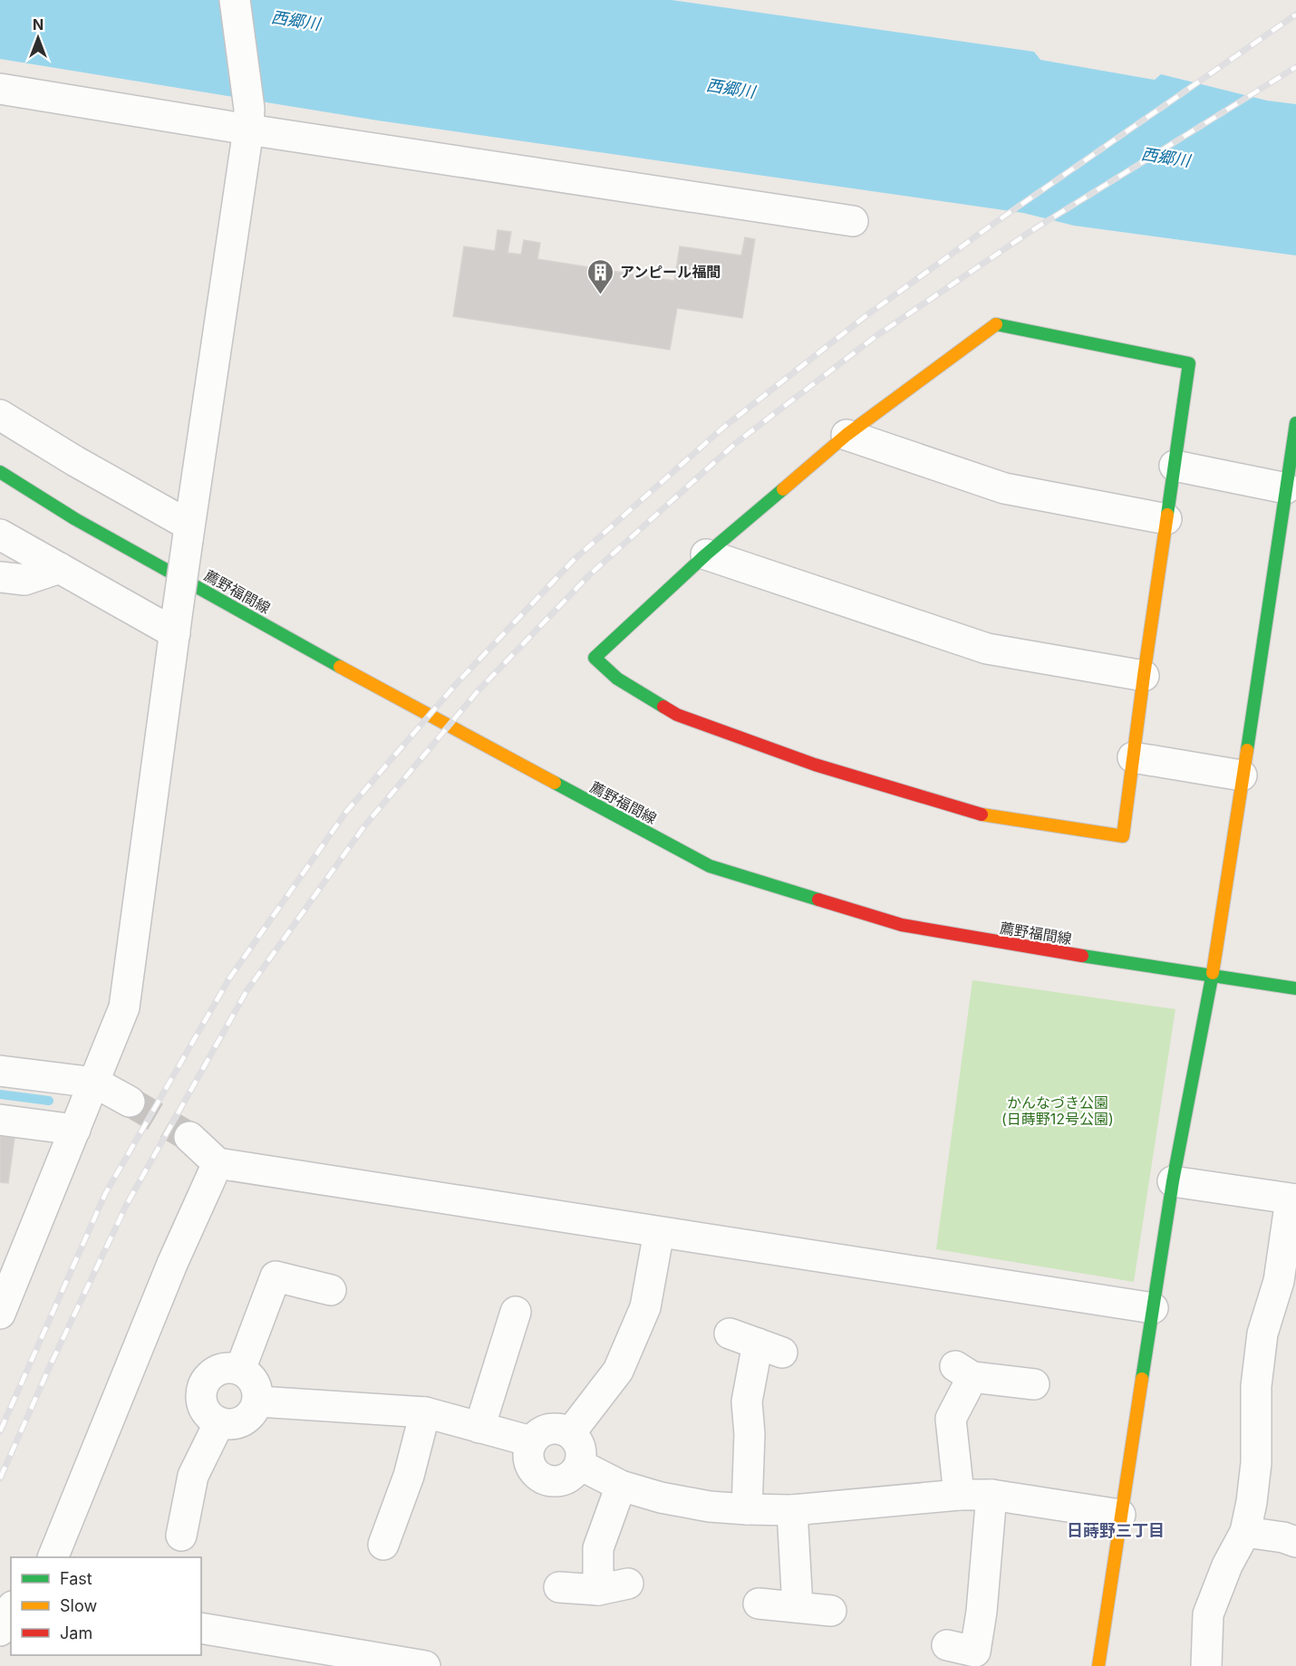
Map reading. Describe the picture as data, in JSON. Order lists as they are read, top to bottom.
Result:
{
  "streets": {
    "street": ["薦野福間線"]
  },
  "districts": ["日蒔野三丁目"],
  "water": ["西郷川"],
  "parks": ["かんなづき公園 (日蒔野12号公園)"],
  "places": {
    "building": ["アンピール福間"]
  },
  "legend": ["Fast", "Slow", "Jam"],
  "north": "top"
}
